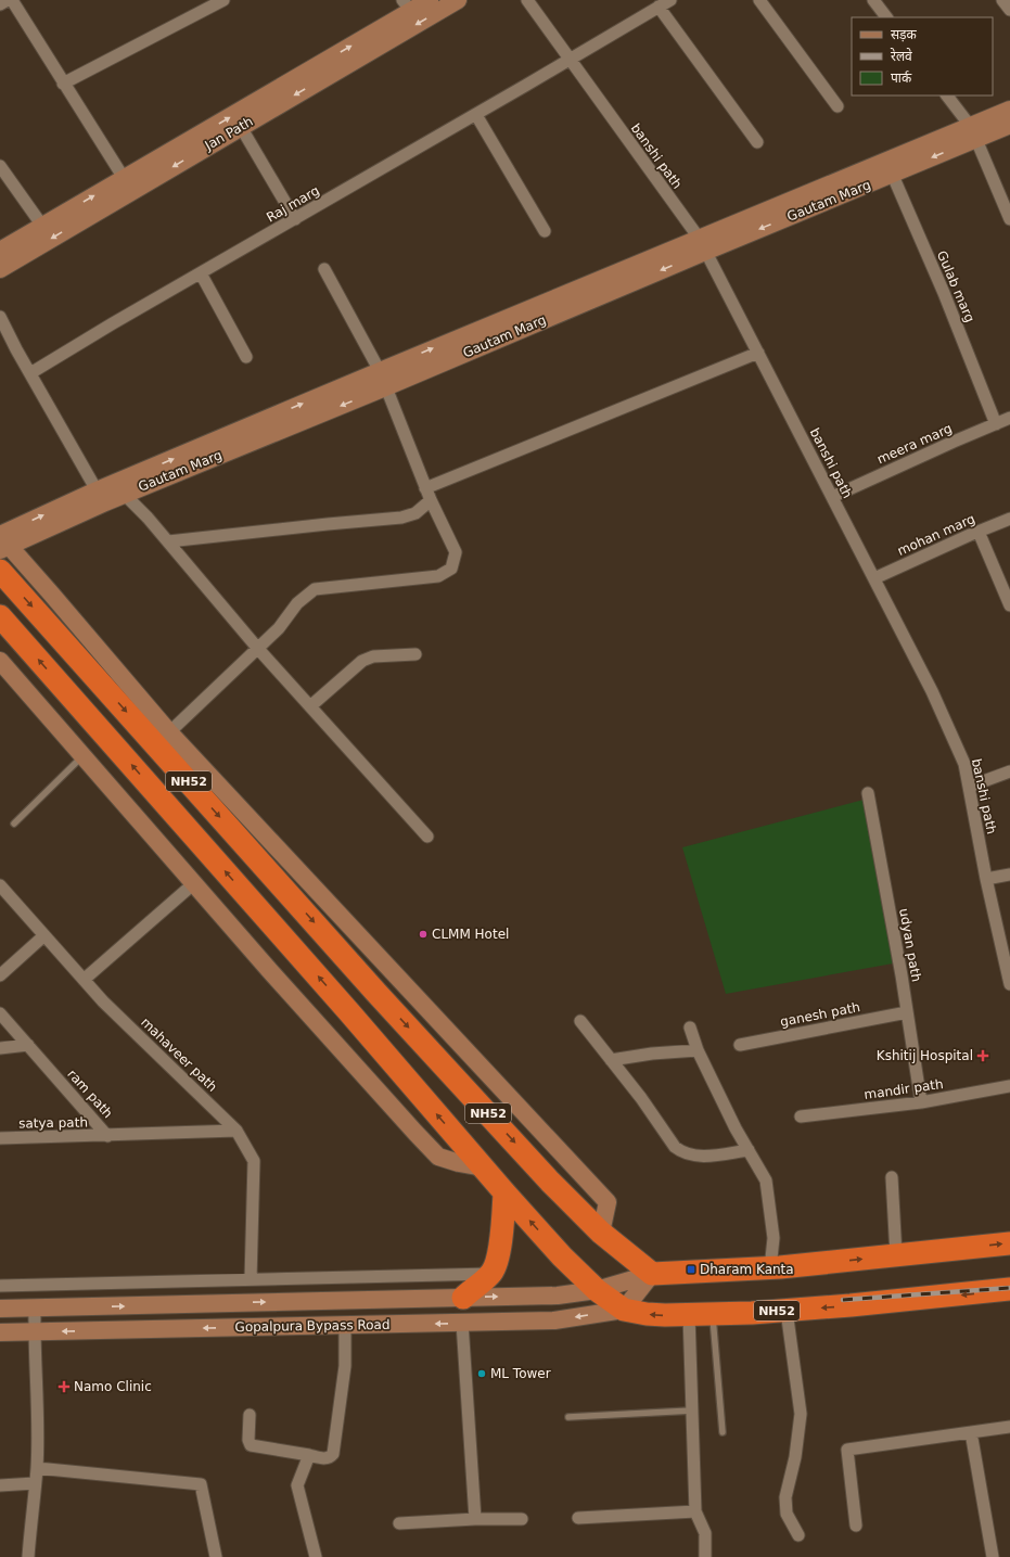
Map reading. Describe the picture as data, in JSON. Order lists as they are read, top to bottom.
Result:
{
  "streets": {
    "highway": ["NH52"],
    "street": [
      "Jan Path",
      "banshi path",
      "Gautam Marg",
      "Raj marg",
      "Gulab marg",
      "meera marg",
      "mohan marg",
      "udyan path",
      "ganesh path",
      "mahaveer path",
      "mandir path",
      "ram path",
      "satya path",
      "Gopalpura Bypass Road"
    ]
  },
  "crossings": [
    ["banshi path", "Gautam Marg"],
    ["banshi path", "Raj marg"],
    ["banshi path", "meera marg"],
    ["banshi path", "mohan marg"],
    ["Gautam Marg", "Gulab marg"],
    ["Gulab marg", "meera marg"],
    ["NH52", "Gopalpura Bypass Road"],
    ["udyan path", "ganesh path"],
    ["udyan path", "mandir path"],
    ["mahaveer path", "ram path"],
    ["ram path", "satya path"]
  ],
  "places": {
    "other": ["CLMM Hotel", "ML Tower"],
    "health": ["Kshitij Hospital", "Namo Clinic"],
    "transit": ["Dharam Kanta"]
  },
  "legend": ["सड़क", "रेलवे", "पार्क"]
}
